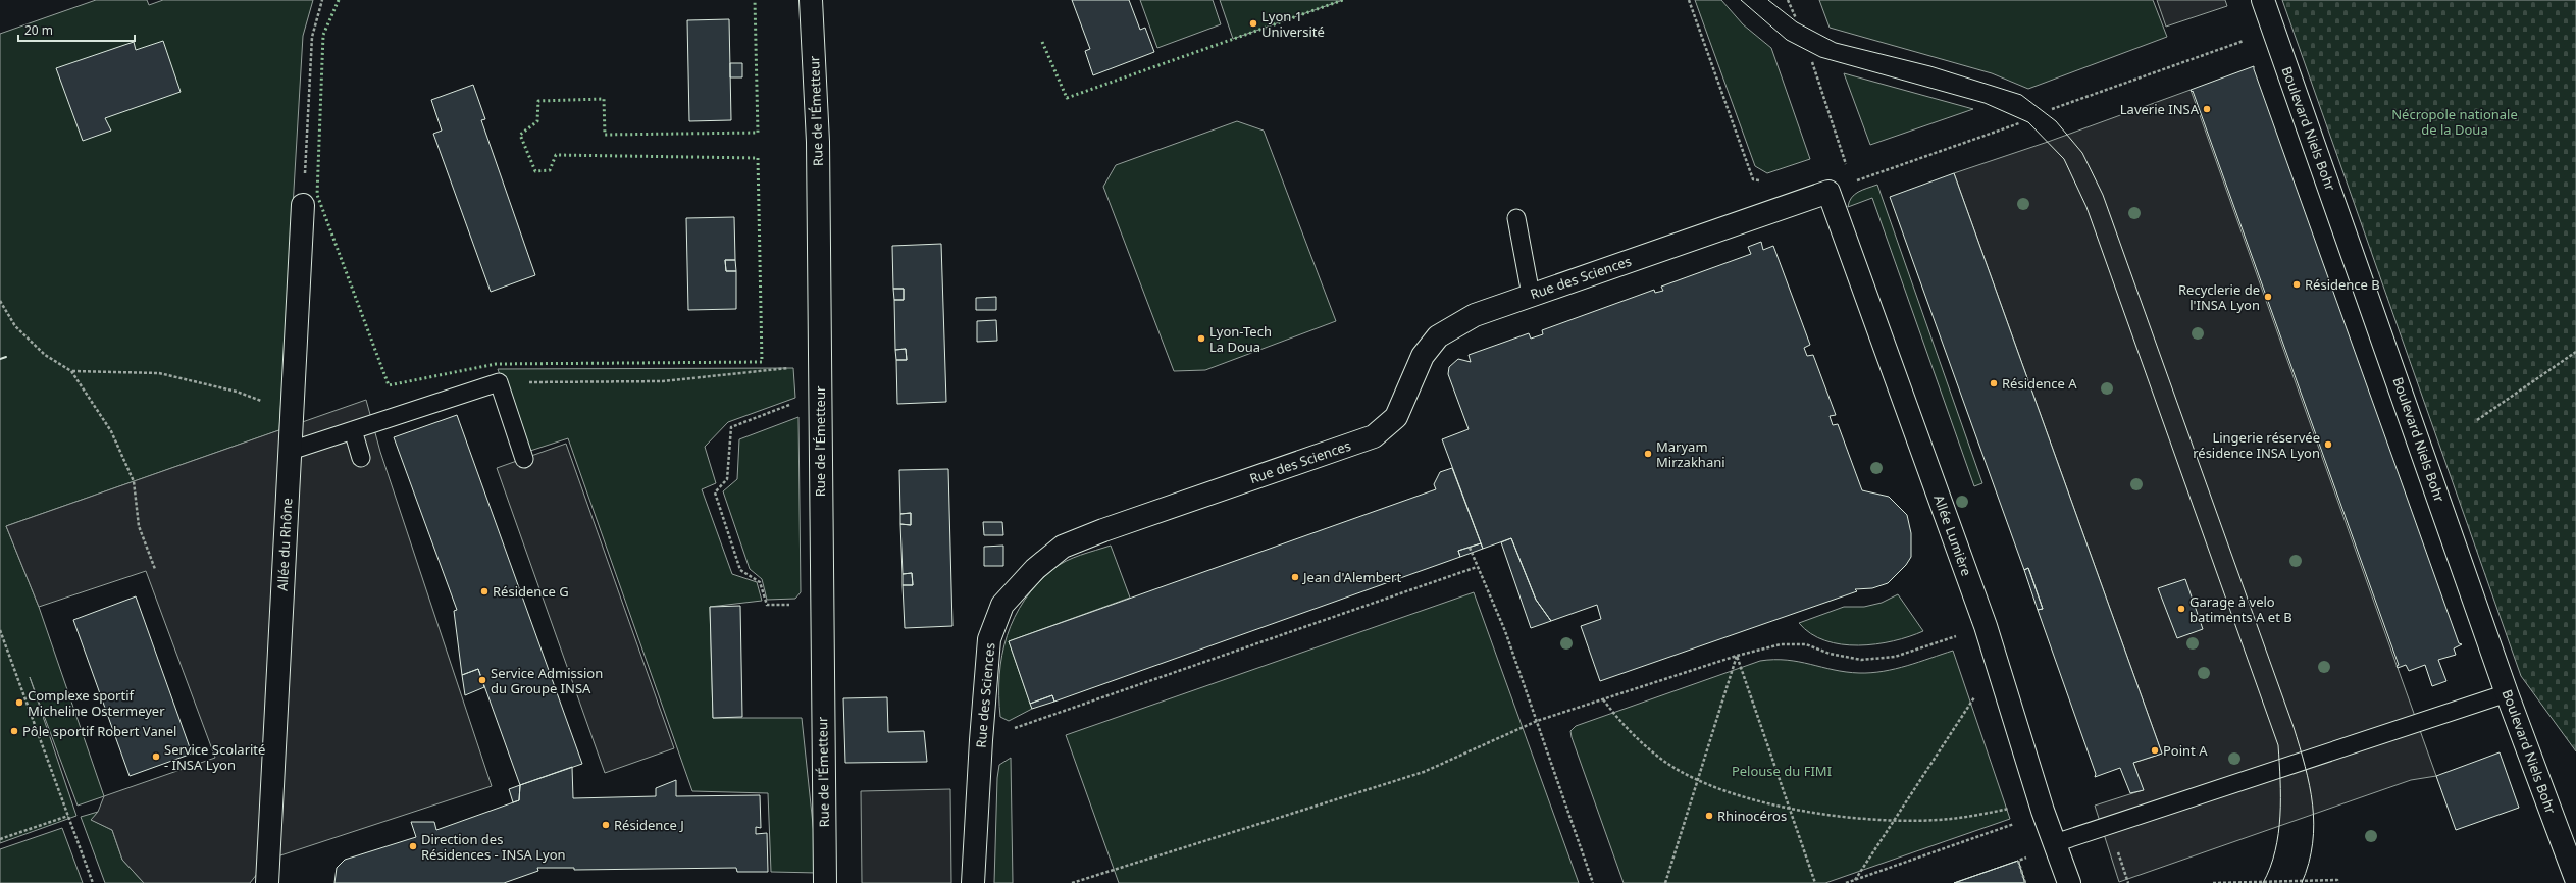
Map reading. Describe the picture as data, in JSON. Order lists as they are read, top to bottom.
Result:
{
  "streets": {
    "street": [
      "Rue de l'Émetteur",
      "Boulevard Niels Bohr",
      "Rue des Sciences",
      "Allée Lumière",
      "Allée du Rhône"
    ]
  },
  "crossings": [
    ["Rue des Sciences", "Allée Lumière"]
  ],
  "parks": ["Nécropole nationale de la Doua", "Pelouse du FIMI"],
  "places": [
    "Lyon 1 Université",
    "Laverie INSA",
    "Résidence B",
    "Recyclerie de l'INSA Lyon",
    "Lyon-Tech La Doua",
    "Résidence A",
    "Lingerie réservée résidence INSA Lyon",
    "Maryam Mirzakhani",
    "Jean d'Alembert",
    "Résidence G",
    "Garage à velo batiments A et B",
    "Service Admission du Groupe INSA",
    "Complexe sportif Micheline Ostermeyer",
    "Pôle sportif Robert Vanel",
    "Point A",
    "Service Scolarité - INSA Lyon",
    "Rhinocéros",
    "Résidence J",
    "Direction des Résidences - INSA Lyon"
  ],
  "scale_bar": "20 m"
}
